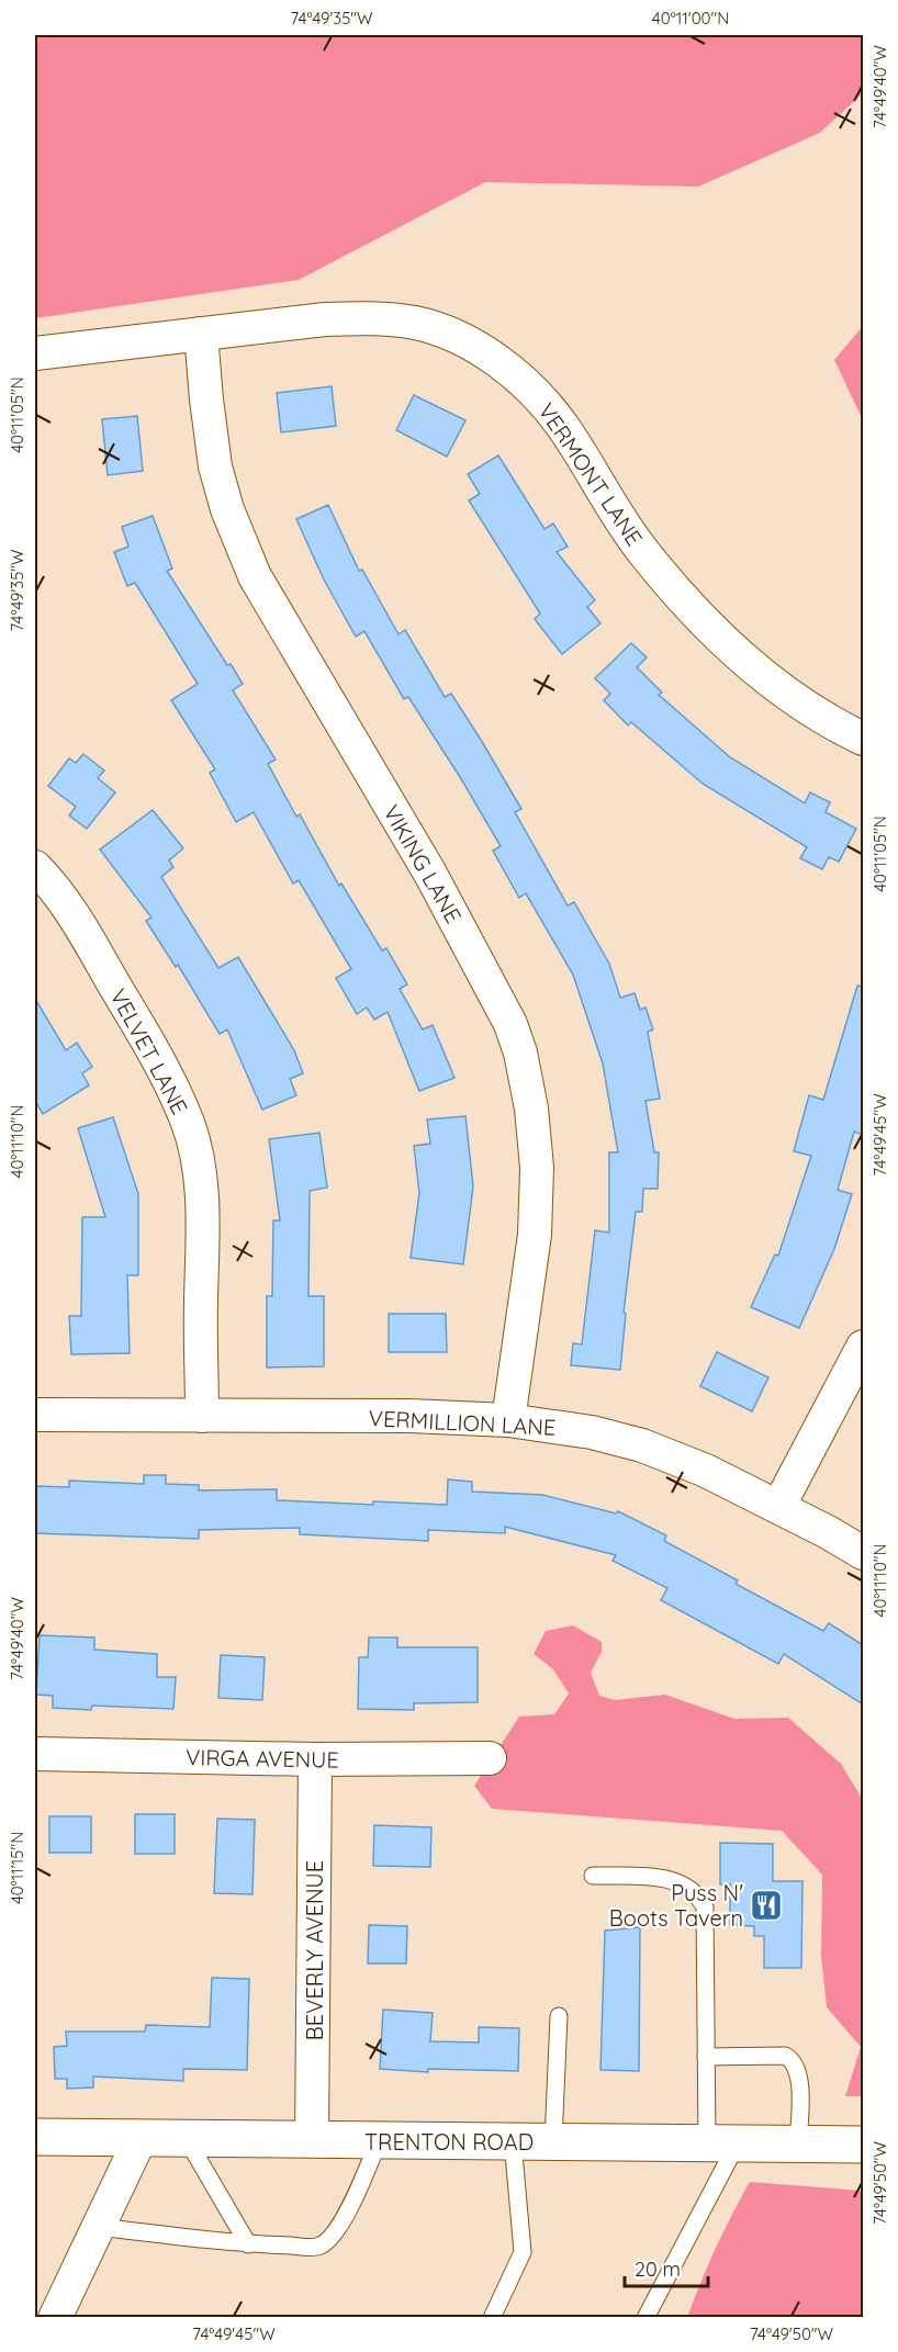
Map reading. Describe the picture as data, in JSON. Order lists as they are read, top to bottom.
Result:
{
  "streets": {
    "main road": ["TRENTON ROAD"],
    "street": [
      "VERMONT LANE",
      "VIKING LANE",
      "VELVET LANE",
      "VERMILLION LANE",
      "VIRGA AVENUE",
      "BEVERLY AVENUE"
    ]
  },
  "crossings": [
    ["VERMONT LANE", "VIKING LANE"],
    ["VIKING LANE", "VERMILLION LANE"],
    ["VELVET LANE", "VERMILLION LANE"],
    ["VIRGA AVENUE", "BEVERLY AVENUE"],
    ["BEVERLY AVENUE", "TRENTON ROAD"]
  ],
  "places": {
    "restaurant": ["Puss N' Boots Tavern"]
  },
  "scale_bar": "20 m",
  "coordinates": [
    "74°49'35\"W",
    "40°11'00\"N",
    "74°49'40\"W",
    "40°11'05\"N",
    "74°49'45\"W",
    "40°11'10\"N",
    "40°11'15\"N",
    "74°49'50\"W"
  ]
}
